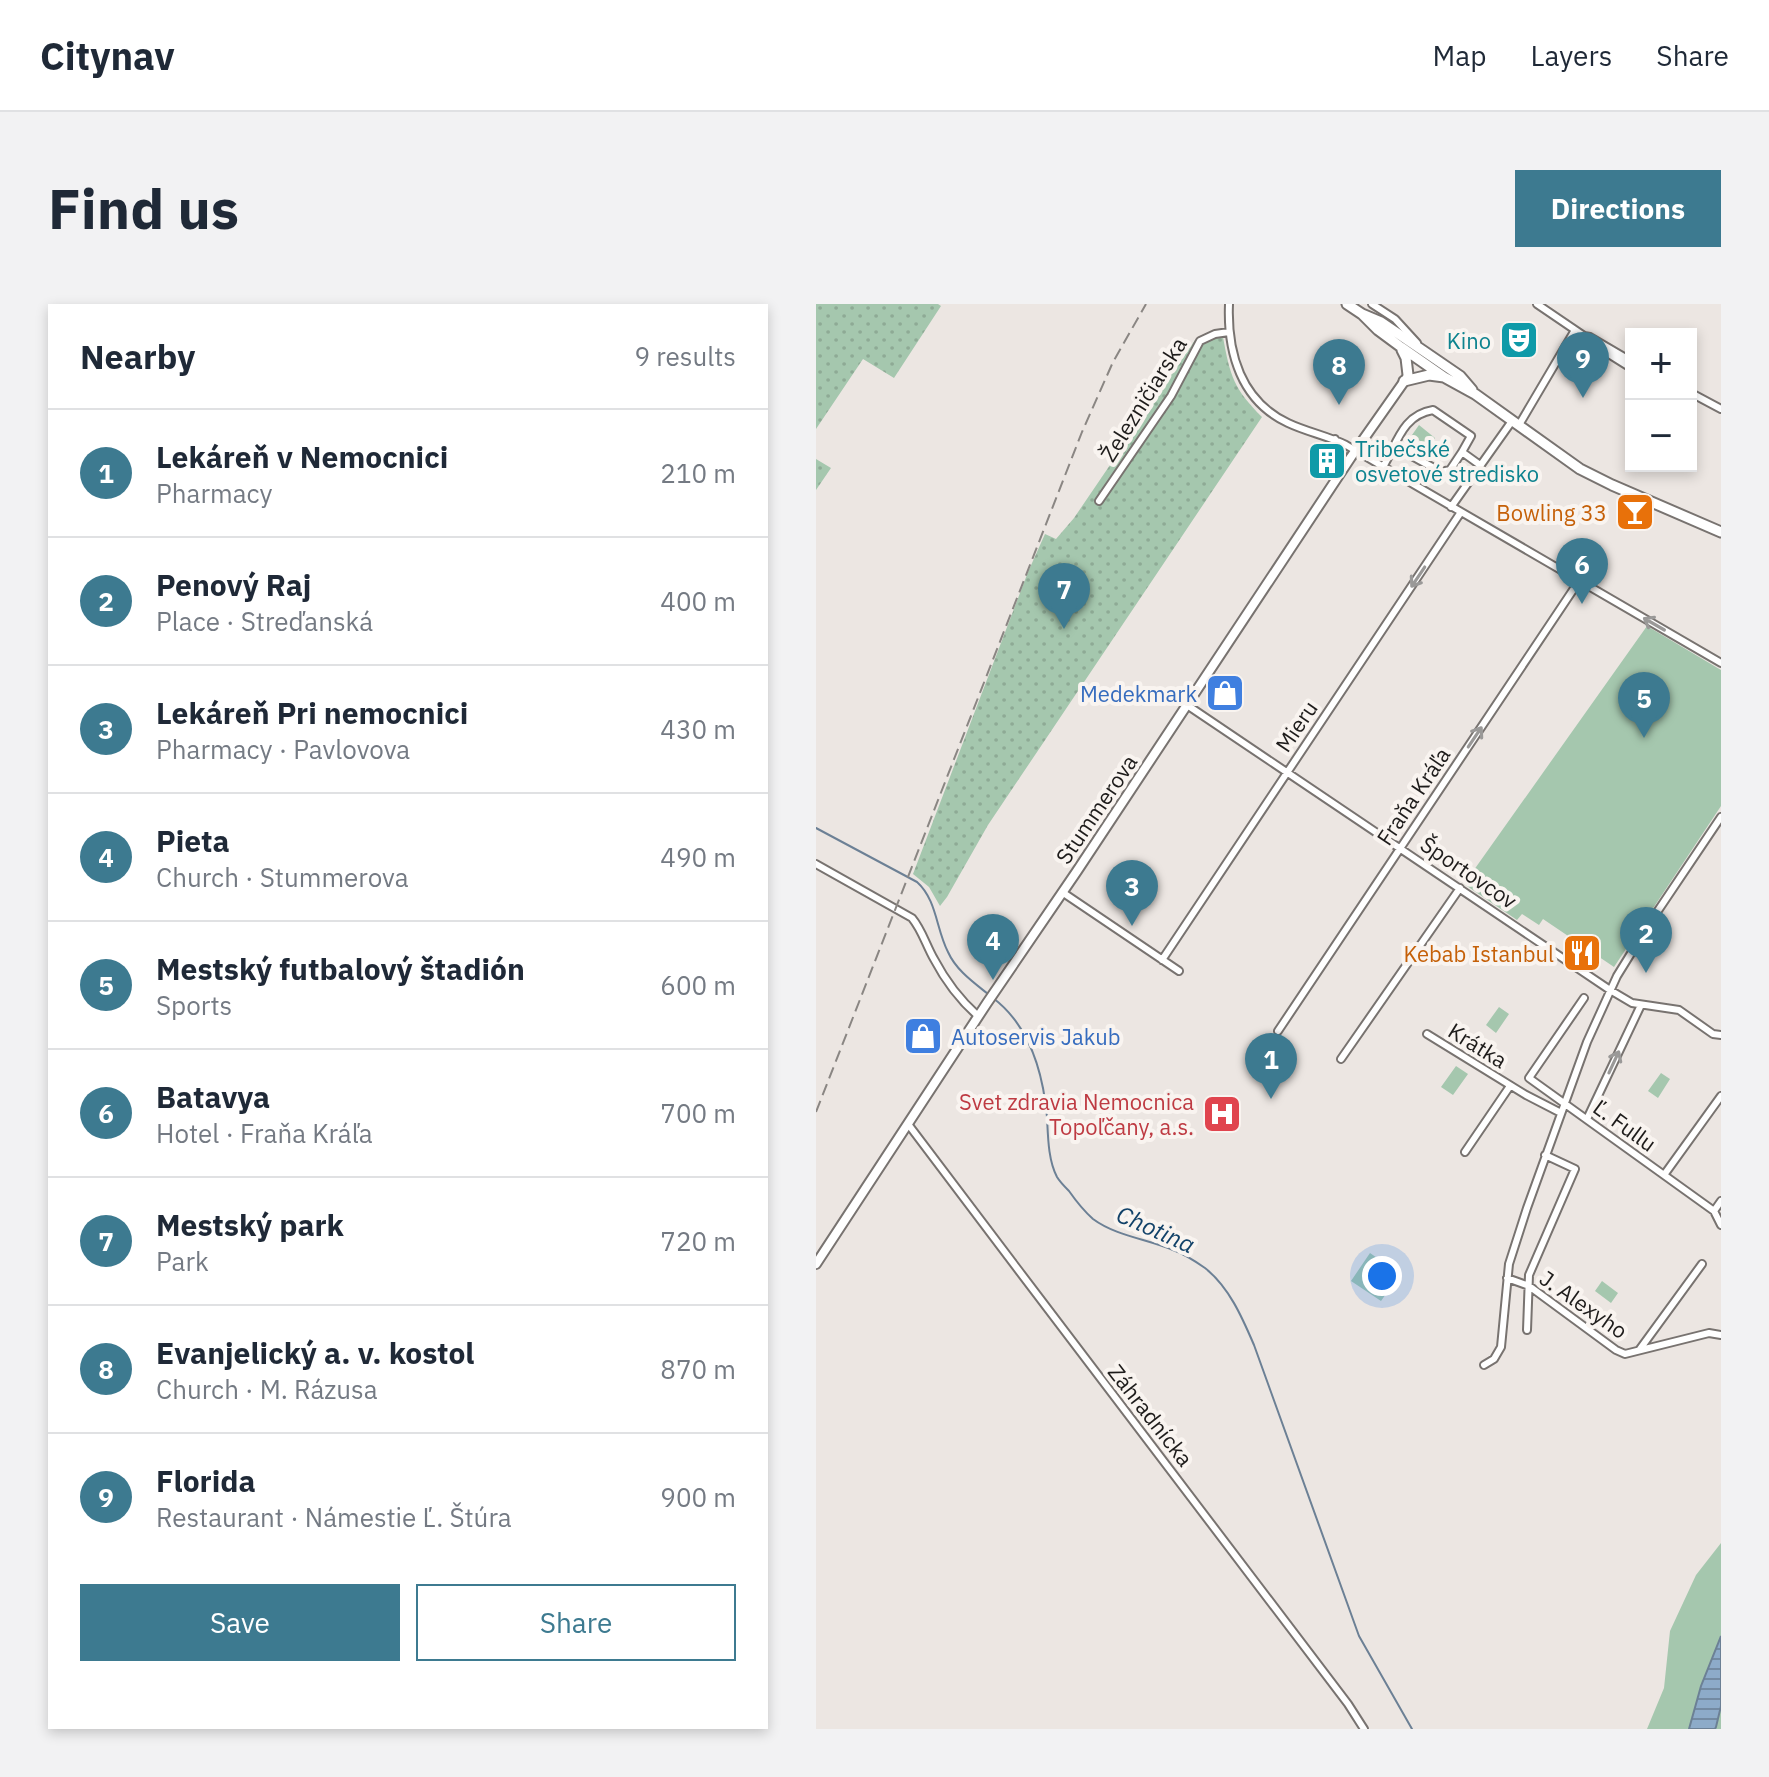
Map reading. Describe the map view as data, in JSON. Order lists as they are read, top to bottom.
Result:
{
  "streets": {
    "street": [
      "Železničiarska",
      "Mieru",
      "Fraňa Kráľa",
      "Stummerova",
      "Športovcov",
      "Krátka",
      "Ľ. Fullu",
      "J. Alexyho",
      "Záhradnícka"
    ]
  },
  "crossings": [
    ["Mieru", "Športovcov"],
    ["Fraňa Kráľa", "Športovcov"],
    ["Stummerova", "Športovcov"],
    ["Stummerova", "Záhradnícka"]
  ],
  "one_way": ["Mieru", "Fraňa Kráľa"],
  "water": ["Chotina"],
  "places": {
    "theatre": ["Kino"],
    "building": ["Tribečské osvetové stredisko"],
    "bar": ["Bowling 33"],
    "shop": ["Medekmark", "Autoservis Jakub"],
    "restaurant": ["Kebab Istanbul"],
    "hospital": ["Svet zdravia Nemocnica Topoľčany, a.s."]
  },
  "page": {
    "header": "Citynav",
    "nav": ["Map", "Layers", "Share"],
    "buttons": [
      "Directions",
      ["Save", "Share"]
    ],
    "title": "Find us",
    "heading": ["Nearby", "9 results"],
    "map_buttons": ["+", "−"],
    "pins": [
      "9",
      "8",
      "6",
      "7",
      "5",
      "3",
      "2",
      "4",
      "1"
    ],
    "list": [
      {
        "mark": "1",
        "name": "Lekáreň v Nemocnici",
        "note": "Pharmacy",
        "value": "210 m"
      },
      {
        "mark": "2",
        "name": "Penový Raj",
        "note": "Place · Streďanská",
        "value": "400 m"
      },
      {
        "mark": "3",
        "name": "Lekáreň Pri nemocnici",
        "note": "Pharmacy · Pavlovova",
        "value": "430 m"
      },
      {
        "mark": "4",
        "name": "Pieta",
        "note": "Church · Stummerova",
        "value": "490 m"
      },
      {
        "mark": "5",
        "name": "Mestský futbalový štadión",
        "note": "Sports",
        "value": "600 m"
      },
      {
        "mark": "6",
        "name": "Batavya",
        "note": "Hotel · Fraňa Kráľa",
        "value": "700 m"
      },
      {
        "mark": "7",
        "name": "Mestský park",
        "note": "Park",
        "value": "720 m"
      },
      {
        "mark": "8",
        "name": "Evanjelický a. v. kostol",
        "note": "Church · M. Rázusa",
        "value": "870 m"
      },
      {
        "mark": "9",
        "name": "Florida",
        "note": "Restaurant · Námestie Ľ. Štúra",
        "value": "900 m"
      }
    ]
  }
}
